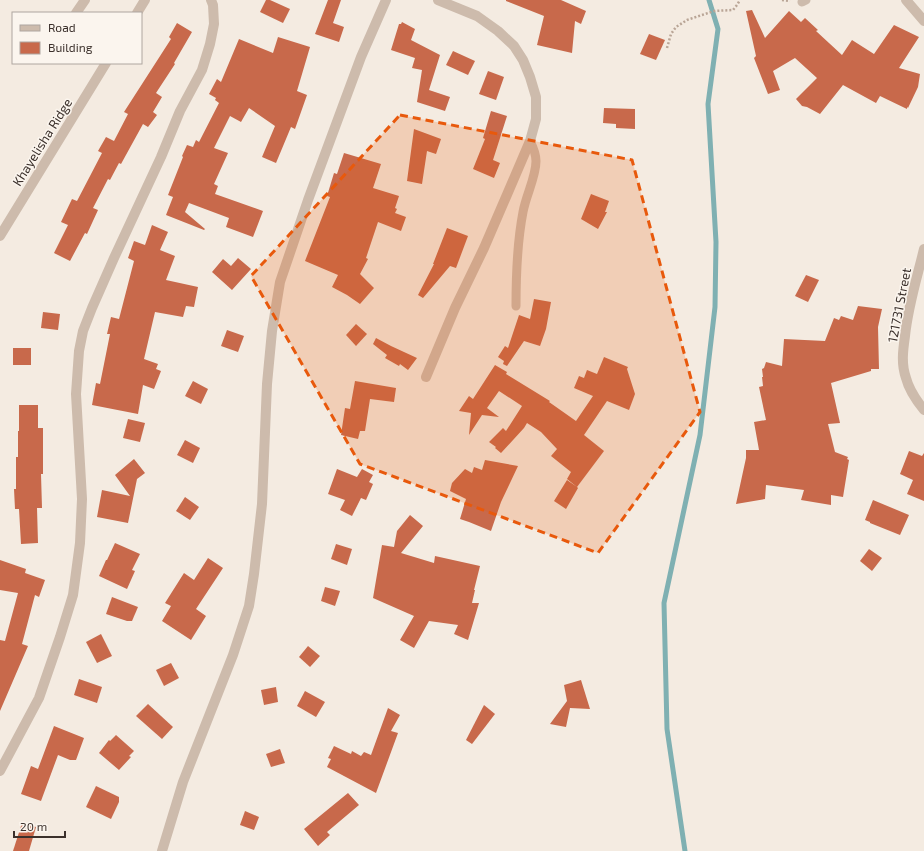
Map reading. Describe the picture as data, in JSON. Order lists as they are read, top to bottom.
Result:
{
  "streets": {
    "street": ["Khayelisha Ridge", "121731 Street"]
  },
  "legend": ["Road", "Building"],
  "scale_bar": "20 m"
}
